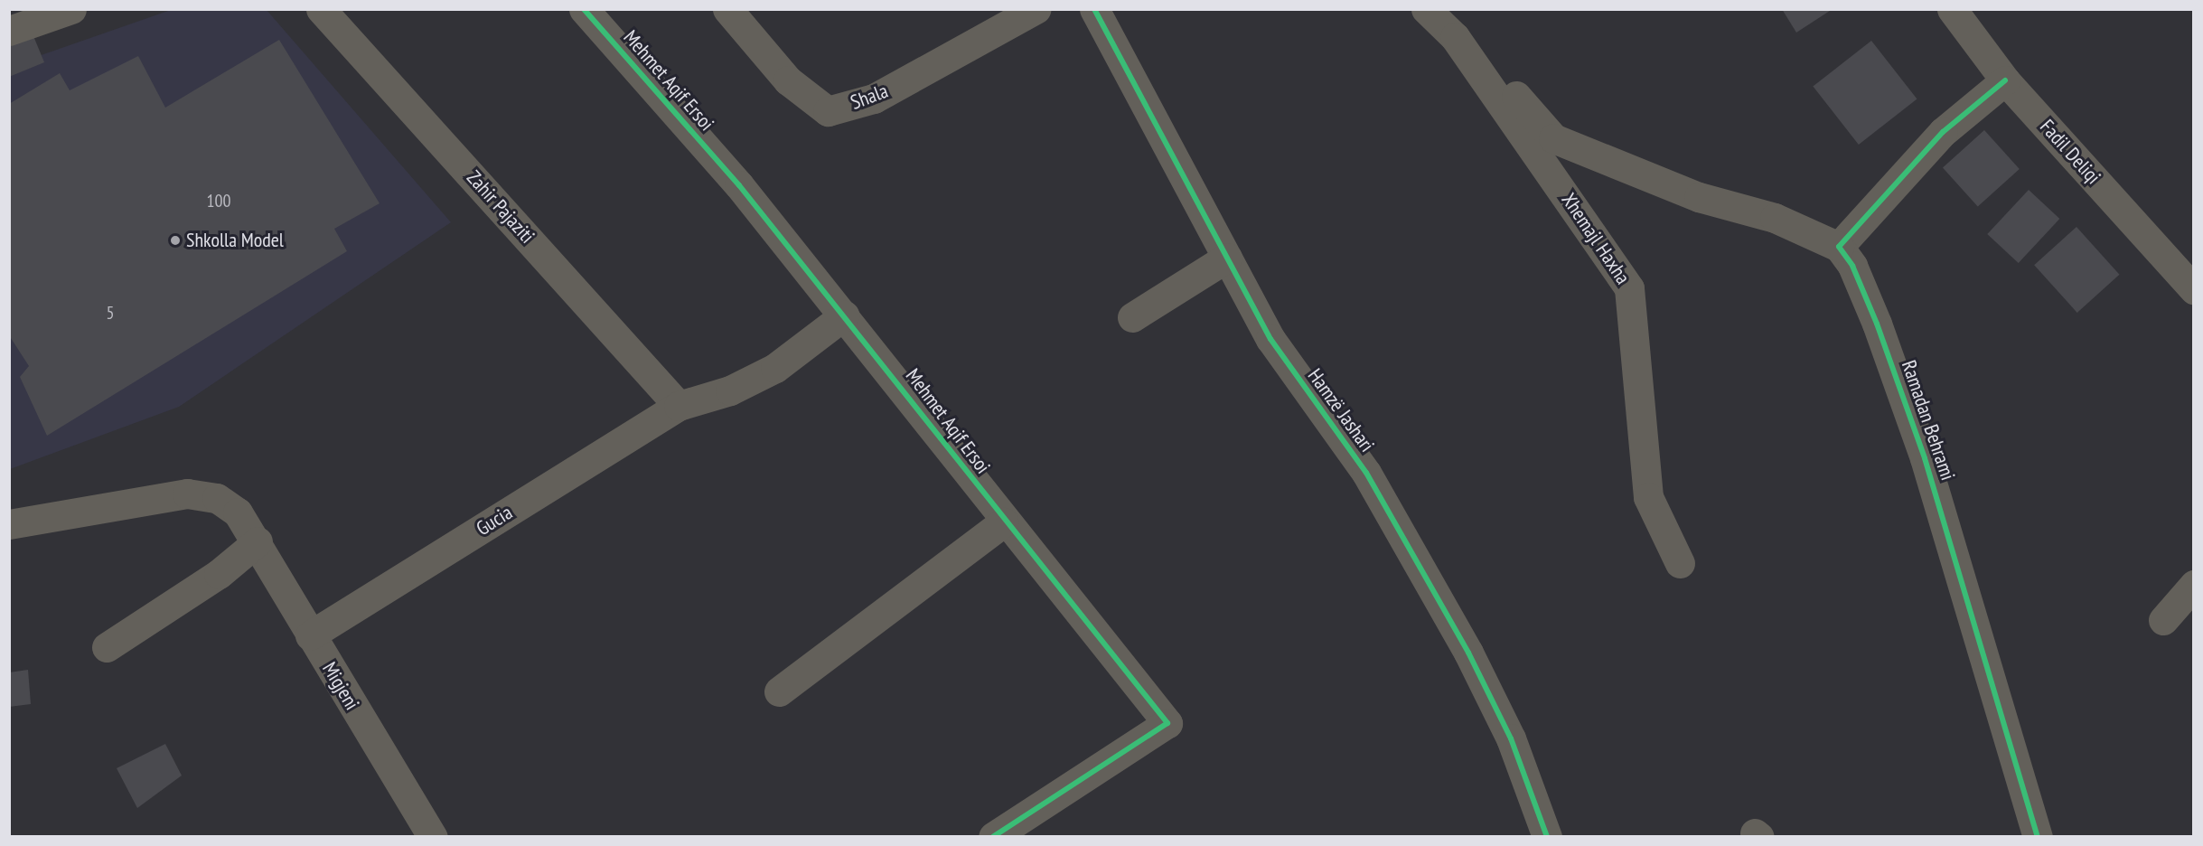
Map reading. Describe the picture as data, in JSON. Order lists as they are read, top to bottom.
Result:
{
  "streets": {
    "street": [
      "Mehmet Aqif Ersoi",
      "Shala",
      "Fadil Deliqi",
      "Zahir Pajaziti",
      "Xhemajl Haxha",
      "Hamzë Jashari",
      "Ramadan Behrami",
      "Gucia",
      "Migjeni"
    ]
  },
  "crossings": [
    ["Mehmet Aqif Ersoi", "Gucia"],
    ["Zahir Pajaziti", "Gucia"],
    ["Xhemajl Haxha", "Ramadan Behrami"],
    ["Gucia", "Migjeni"]
  ],
  "places": ["Shkolla Model"],
  "house_numbers": ["100", "5"]
}
